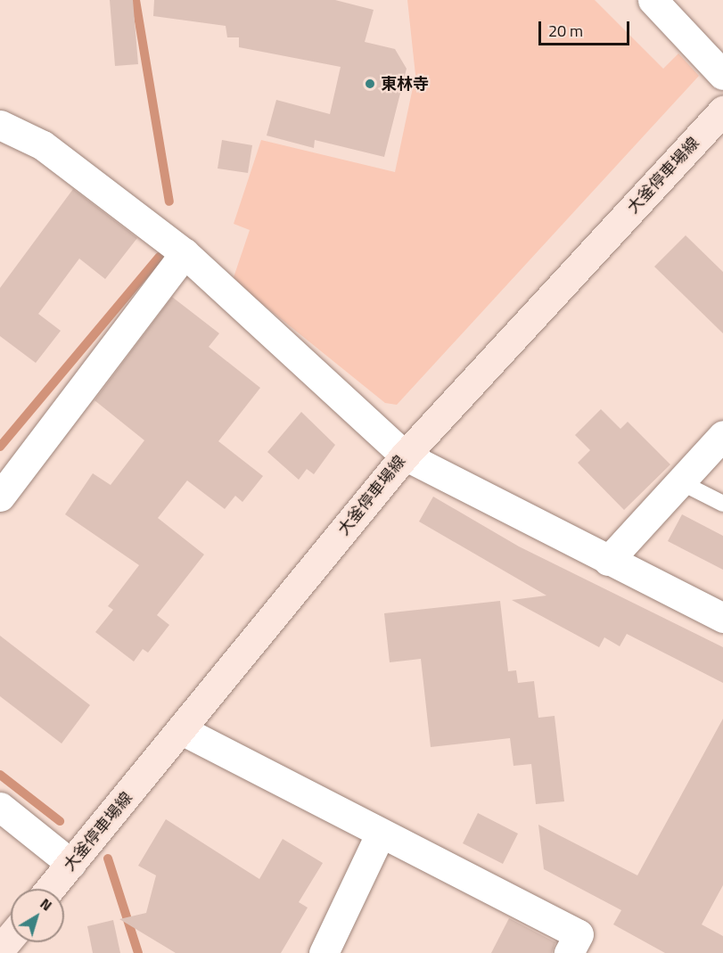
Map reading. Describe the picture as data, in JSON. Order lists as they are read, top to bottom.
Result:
{
  "streets": {
    "main road": ["大釜停車場線"]
  },
  "places": ["東林寺"],
  "scale_bar": "20 m",
  "north": "top right"
}
